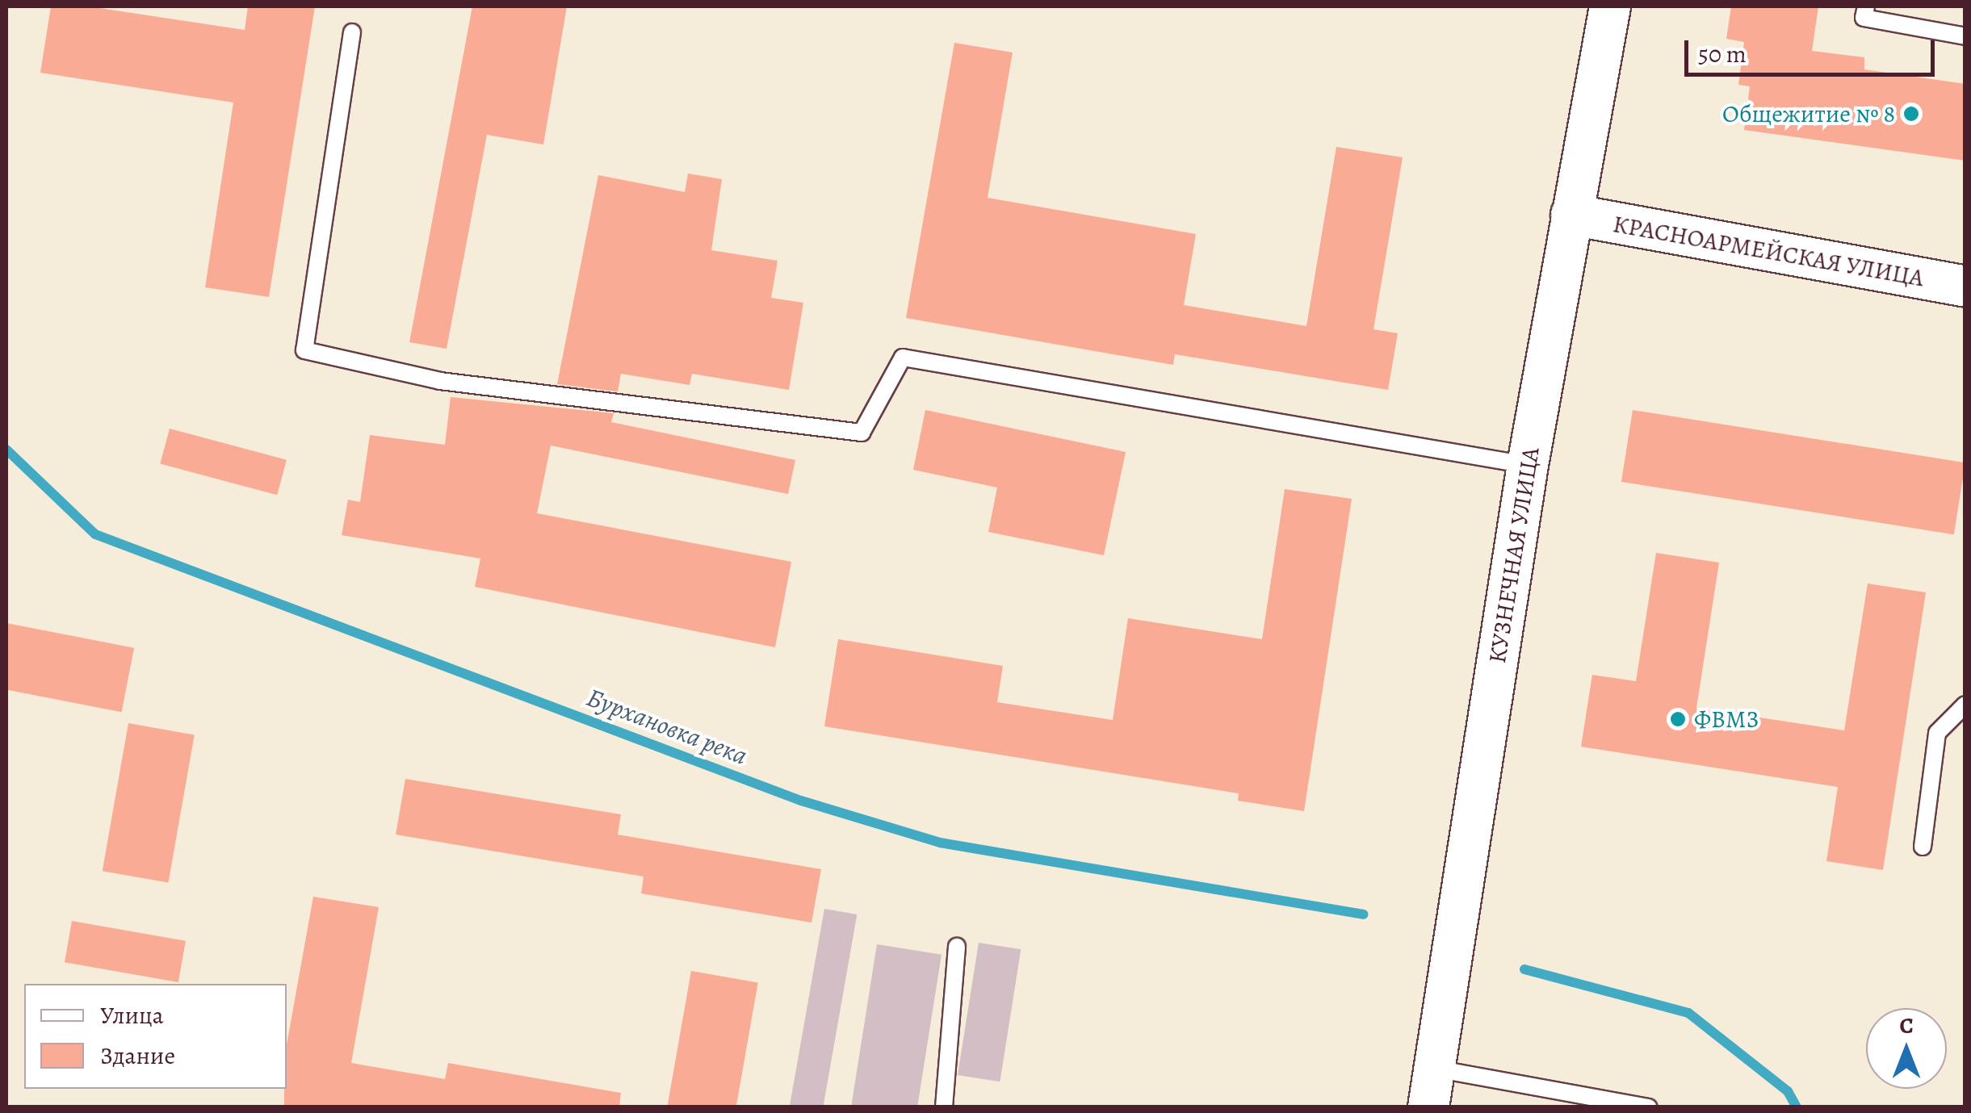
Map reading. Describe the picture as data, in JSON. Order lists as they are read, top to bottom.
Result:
{
  "streets": {
    "street": ["КРАСНОАРМЕЙСКАЯ УЛИЦА", "КУЗНЕЧНАЯ УЛИЦА"]
  },
  "crossings": [
    ["КРАСНОАРМЕЙСКАЯ УЛИЦА", "КУЗНЕЧНАЯ УЛИЦА"]
  ],
  "water": ["Бурхановка река"],
  "places": ["Общежитие № 8", "ФВМЗ"],
  "legend": ["Улица", "Здание"],
  "scale_bar": "50 m",
  "north": "top"
}
